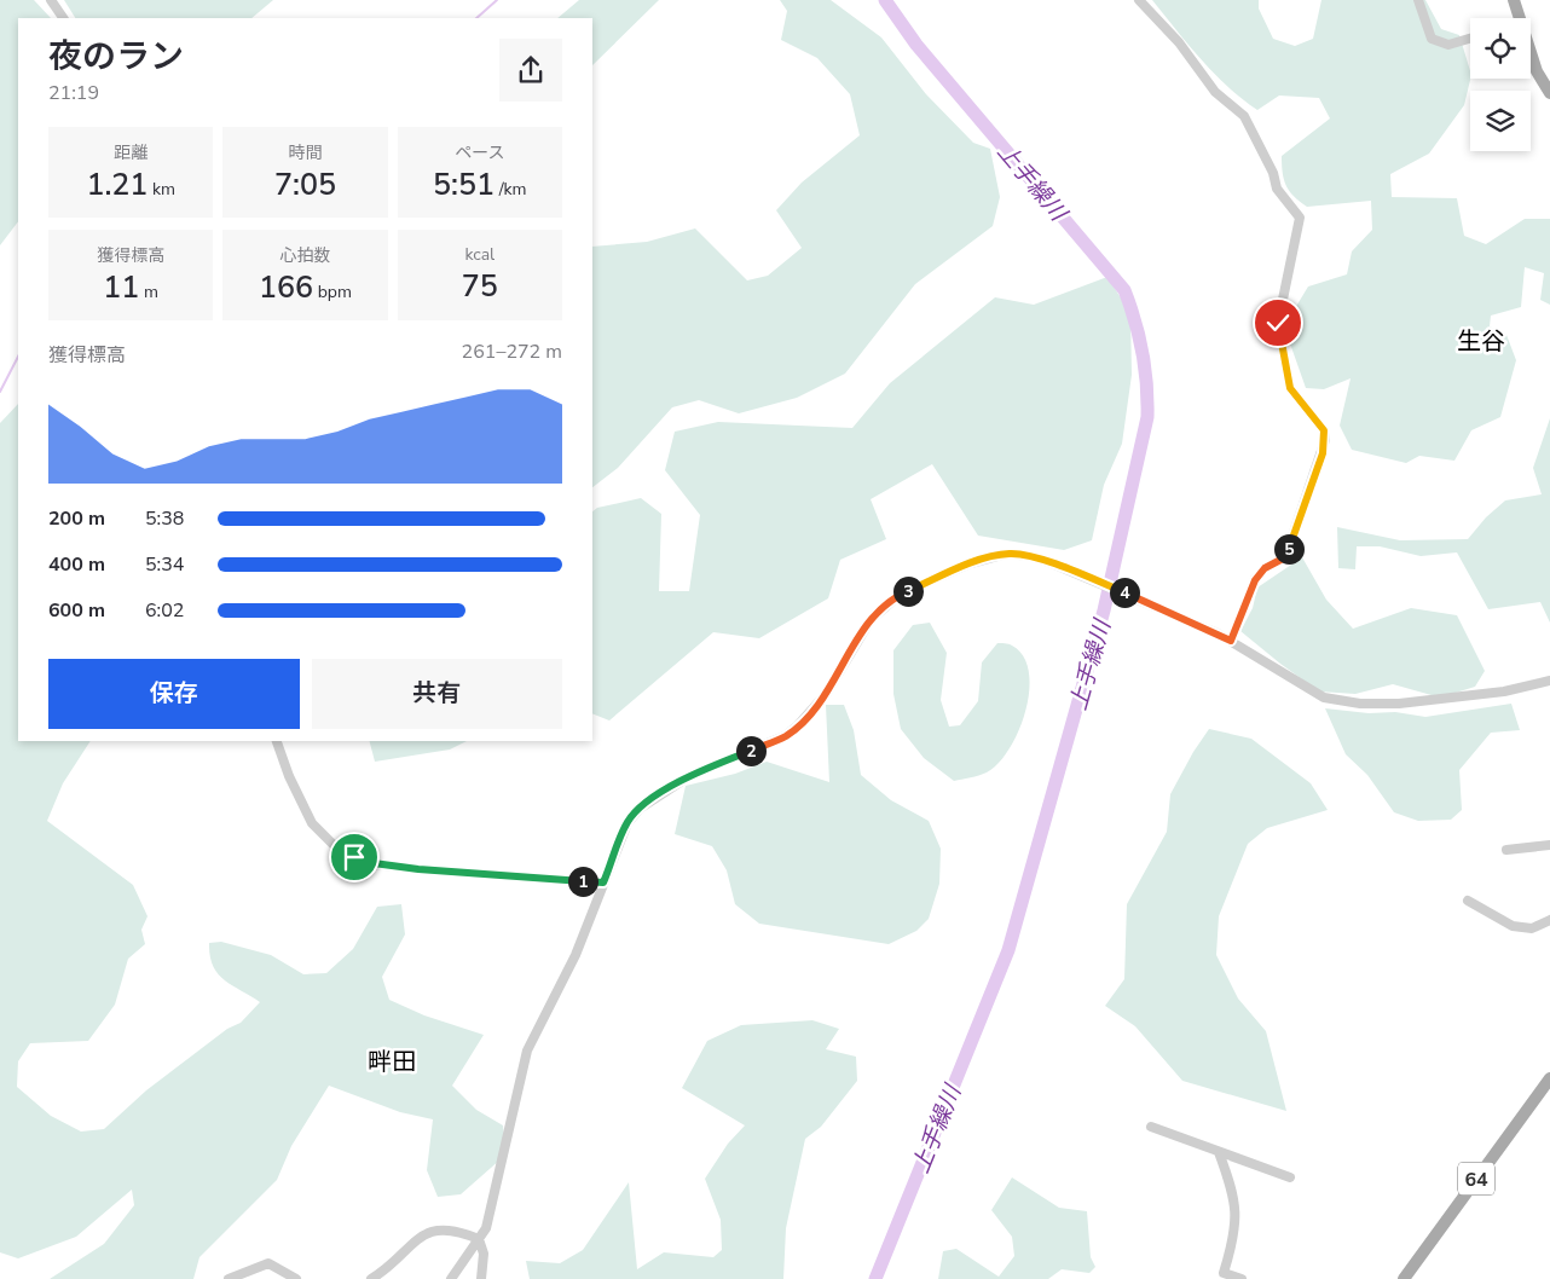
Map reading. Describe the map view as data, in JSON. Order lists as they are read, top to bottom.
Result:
{
  "streets": {
    "main road": ["64"]
  },
  "districts": ["生谷", "畔田"],
  "water": ["上手繰川"],
  "page": {
    "heading": ["夜のラン", "21:19"],
    "stats": [
      ["距離", "1.21 km"],
      ["時間", "7:05"],
      ["ペース", "5:51 /km"],
      ["獲得標高", "11 m"],
      ["心拍数", "166 bpm"],
      ["kcal", "75"]
    ],
    "chart": ["獲得標高", "261–272 m"],
    "list": [
      {
        "name": "200 m",
        "note": "5:38"
      },
      {
        "name": "400 m",
        "note": "5:34"
      },
      {
        "name": "600 m",
        "note": "6:02"
      }
    ],
    "pins": [
      "5",
      "3",
      "4",
      "2",
      "1"
    ],
    "buttons": ["保存", "共有"]
  }
}
